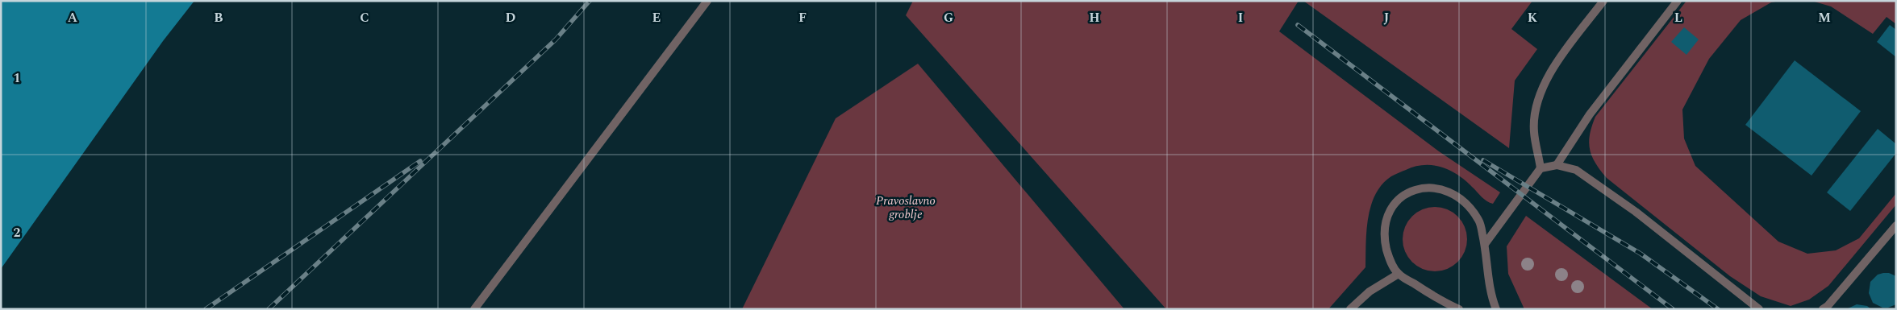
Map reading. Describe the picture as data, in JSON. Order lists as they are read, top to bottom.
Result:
{
  "parks": ["Pravoslavno groblje"],
  "grid": {
    "columns": [
      "A",
      "B",
      "C",
      "D",
      "E",
      "F",
      "G",
      "H",
      "I",
      "J",
      "K",
      "L",
      "M"
    ],
    "rows": ["1", "2"]
  }
}
